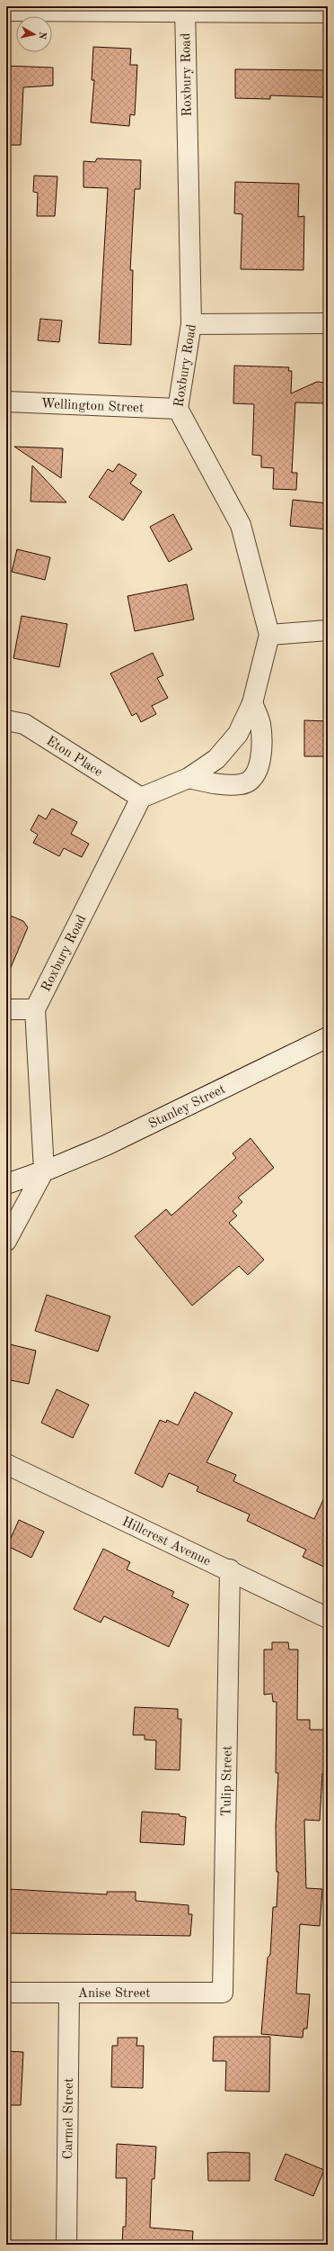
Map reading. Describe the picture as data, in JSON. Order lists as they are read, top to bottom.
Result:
{
  "streets": {
    "street": [
      "Roxbury Road",
      "Wellington Street",
      "Eton Place",
      "Stanley Street",
      "Hillcrest Avenue",
      "Tulip Street",
      "Anise Street",
      "Carmel Street"
    ]
  },
  "crossings": [
    ["Roxbury Road", "Wellington Street"],
    ["Roxbury Road", "Eton Place"],
    ["Hillcrest Avenue", "Tulip Street"],
    ["Tulip Street", "Anise Street"],
    ["Anise Street", "Carmel Street"]
  ],
  "north": "right"
}
